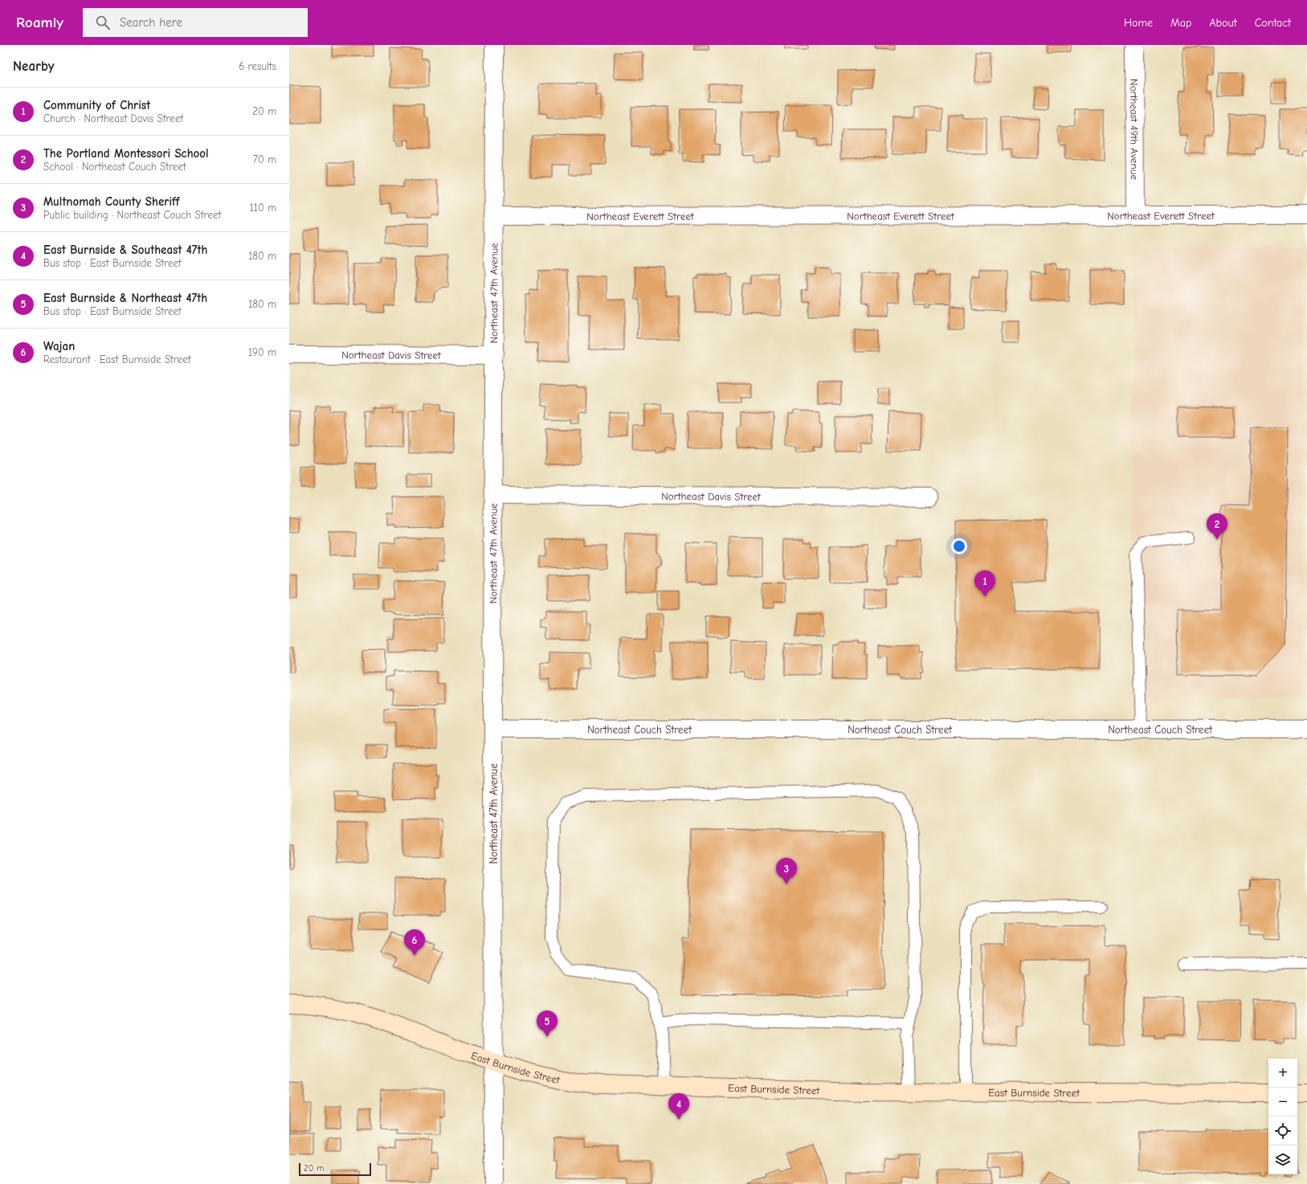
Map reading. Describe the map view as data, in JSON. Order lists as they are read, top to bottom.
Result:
{
  "streets": {
    "main road": ["East Burnside Street"],
    "street": [
      "Northeast 49th Avenue",
      "Northeast Everett Street",
      "Northeast 47th Avenue",
      "Northeast Davis Street",
      "Northeast Couch Street"
    ]
  },
  "crossings": [
    ["Northeast 49th Avenue", "Northeast Everett Street"],
    ["Northeast Everett Street", "Northeast 47th Avenue"],
    ["Northeast 47th Avenue", "Northeast Davis Street"],
    ["Northeast 47th Avenue", "Northeast Couch Street"],
    ["Northeast 47th Avenue", "East Burnside Street"]
  ],
  "scale_bar": "20 m",
  "page": {
    "header": "Roamly",
    "search": "Search here",
    "nav": [
      "Home",
      "Map",
      "About",
      "Contact"
    ],
    "heading": ["Nearby", "6 results"],
    "list": [
      {
        "mark": "1",
        "name": "Community of Christ",
        "note": "Church · Northeast Davis Street",
        "value": "20 m"
      },
      {
        "mark": "2",
        "name": "The Portland Montessori School",
        "note": "School · Northeast Couch Street",
        "value": "70 m"
      },
      {
        "mark": "3",
        "name": "Multnomah County Sheriff",
        "note": "Public building · Northeast Couch Street",
        "value": "110 m"
      },
      {
        "mark": "4",
        "name": "East Burnside & Southeast 47th",
        "note": "Bus stop · East Burnside Street",
        "value": "180 m"
      },
      {
        "mark": "5",
        "name": "East Burnside & Northeast 47th",
        "note": "Bus stop · East Burnside Street",
        "value": "180 m"
      },
      {
        "mark": "6",
        "name": "Wajan",
        "note": "Restaurant · East Burnside Street",
        "value": "190 m"
      }
    ],
    "pins": [
      "2",
      "1",
      "3",
      "6",
      "5",
      "4"
    ],
    "map_buttons": ["+", "−"],
    "scale": "20 m"
  }
}
